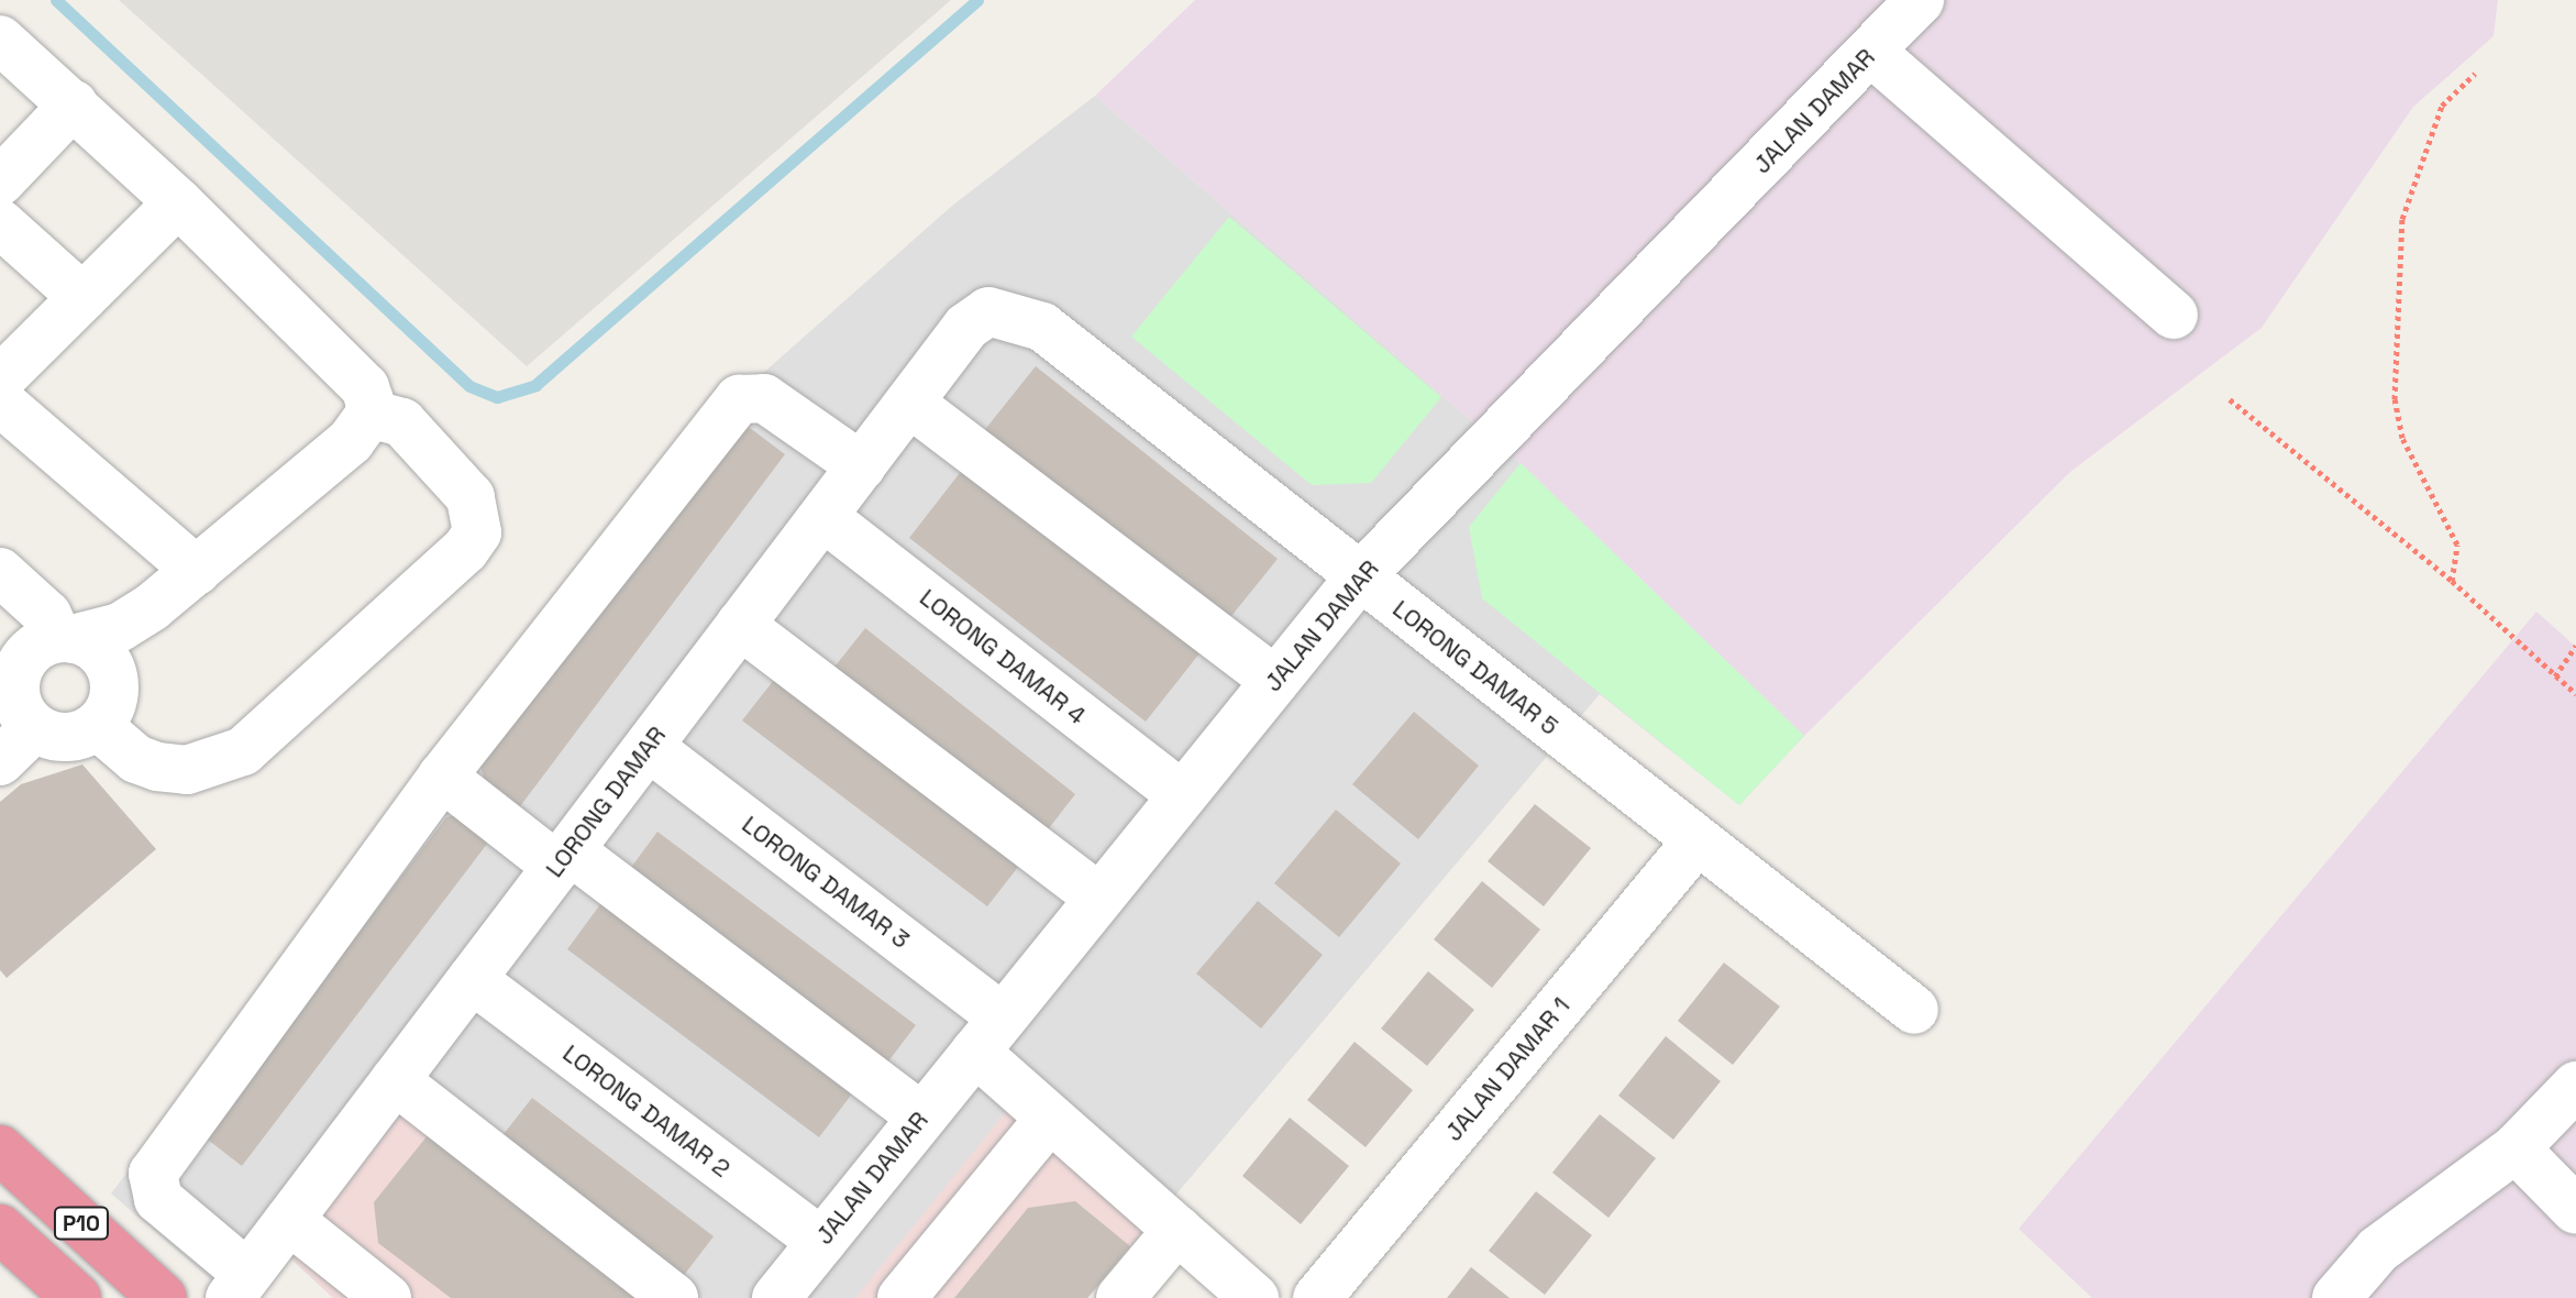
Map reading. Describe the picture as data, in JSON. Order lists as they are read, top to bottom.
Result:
{
  "streets": {
    "highway": ["P10"],
    "street": [
      "JALAN DAMAR",
      "LORONG DAMAR 4",
      "LORONG DAMAR 5",
      "LORONG DAMAR",
      "LORONG DAMAR 3",
      "JALAN DAMAR 1",
      "LORONG DAMAR 2"
    ]
  },
  "crossings": [
    ["JALAN DAMAR", "LORONG DAMAR 4"],
    ["JALAN DAMAR", "LORONG DAMAR 5"],
    ["JALAN DAMAR", "LORONG DAMAR 3"],
    ["JALAN DAMAR", "LORONG DAMAR 2"],
    ["LORONG DAMAR 4", "LORONG DAMAR"],
    ["LORONG DAMAR 5", "LORONG DAMAR"],
    ["LORONG DAMAR 5", "JALAN DAMAR 1"],
    ["LORONG DAMAR", "LORONG DAMAR 3"],
    ["LORONG DAMAR", "LORONG DAMAR 2"]
  ]
}
